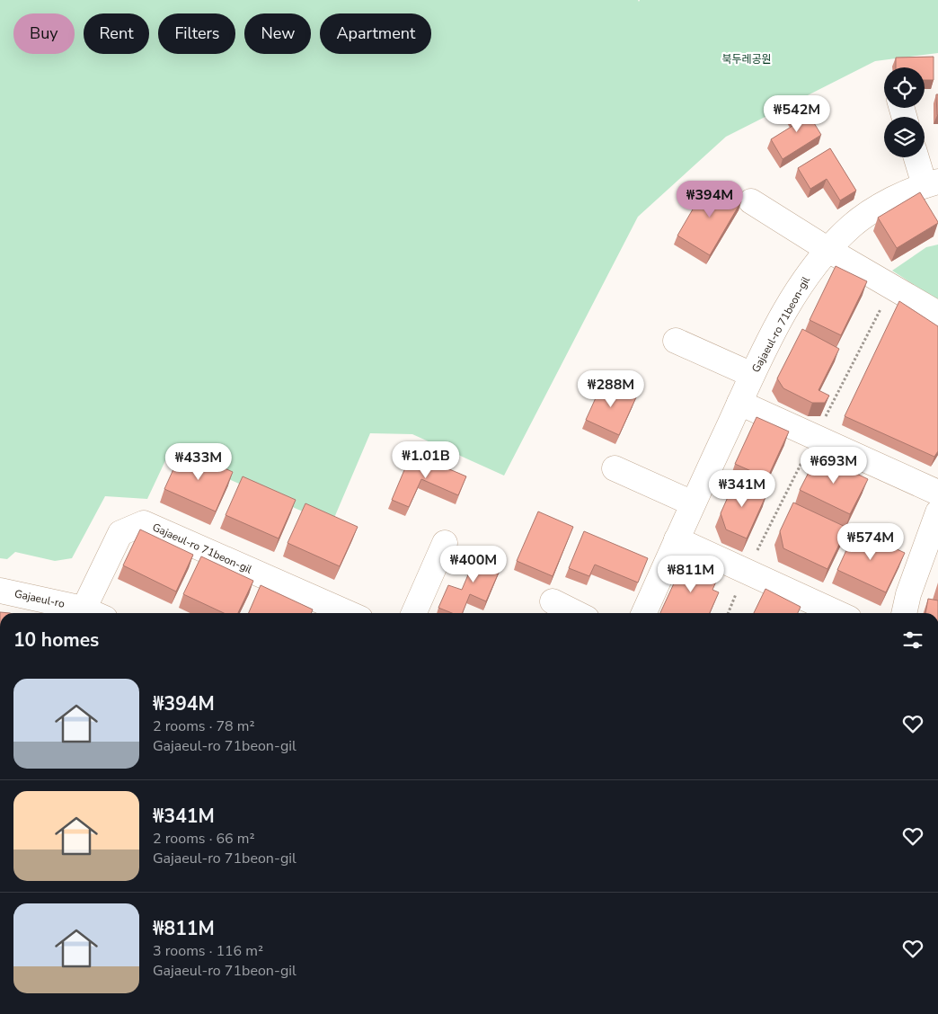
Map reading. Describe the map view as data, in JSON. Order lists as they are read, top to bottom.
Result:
{
  "streets": {
    "street": ["Gajaeul-ro 71beon-gil", "Gajaeul-ro"]
  },
  "crossings": [
    ["Gajaeul-ro 71beon-gil", "Gajaeul-ro"]
  ],
  "parks": ["북두레공원"],
  "page": {
    "chip": [
      "Buy",
      "Rent",
      "Filters",
      "New",
      "Apartment"
    ],
    "price": [
      "₩542M",
      "₩394M",
      "₩288M",
      "₩1.01B",
      "₩433M",
      "₩693M",
      "₩341M",
      "₩574M",
      "₩400M",
      "₩811M"
    ],
    "heading": "10 homes",
    "list": [
      {
        "name": "₩394M",
        "note": "2 rooms · 78 m² · Gajaeul-ro 71beon-gil"
      },
      {
        "name": "₩341M",
        "note": "2 rooms · 66 m² · Gajaeul-ro 71beon-gil"
      },
      {
        "name": "₩811M",
        "note": "3 rooms · 116 m² · Gajaeul-ro 71beon-gil"
      }
    ]
  }
}
